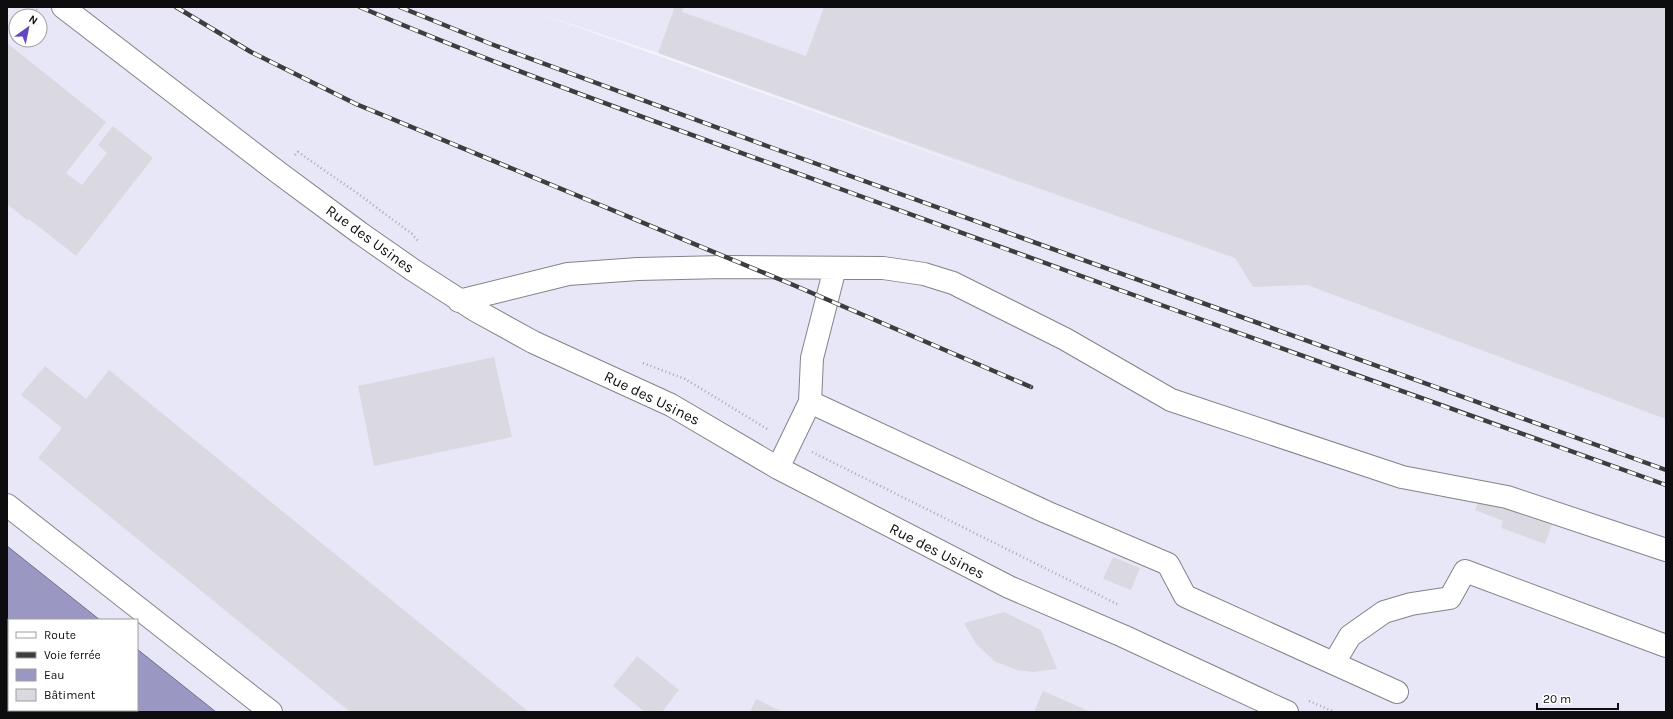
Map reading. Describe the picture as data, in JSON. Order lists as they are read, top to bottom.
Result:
{
  "streets": {
    "street": ["Rue des Usines"]
  },
  "legend": [
    "Route",
    "Voie ferrée",
    "Eau",
    "Bâtiment"
  ],
  "scale_bar": "20 m",
  "north": "top right"
}
